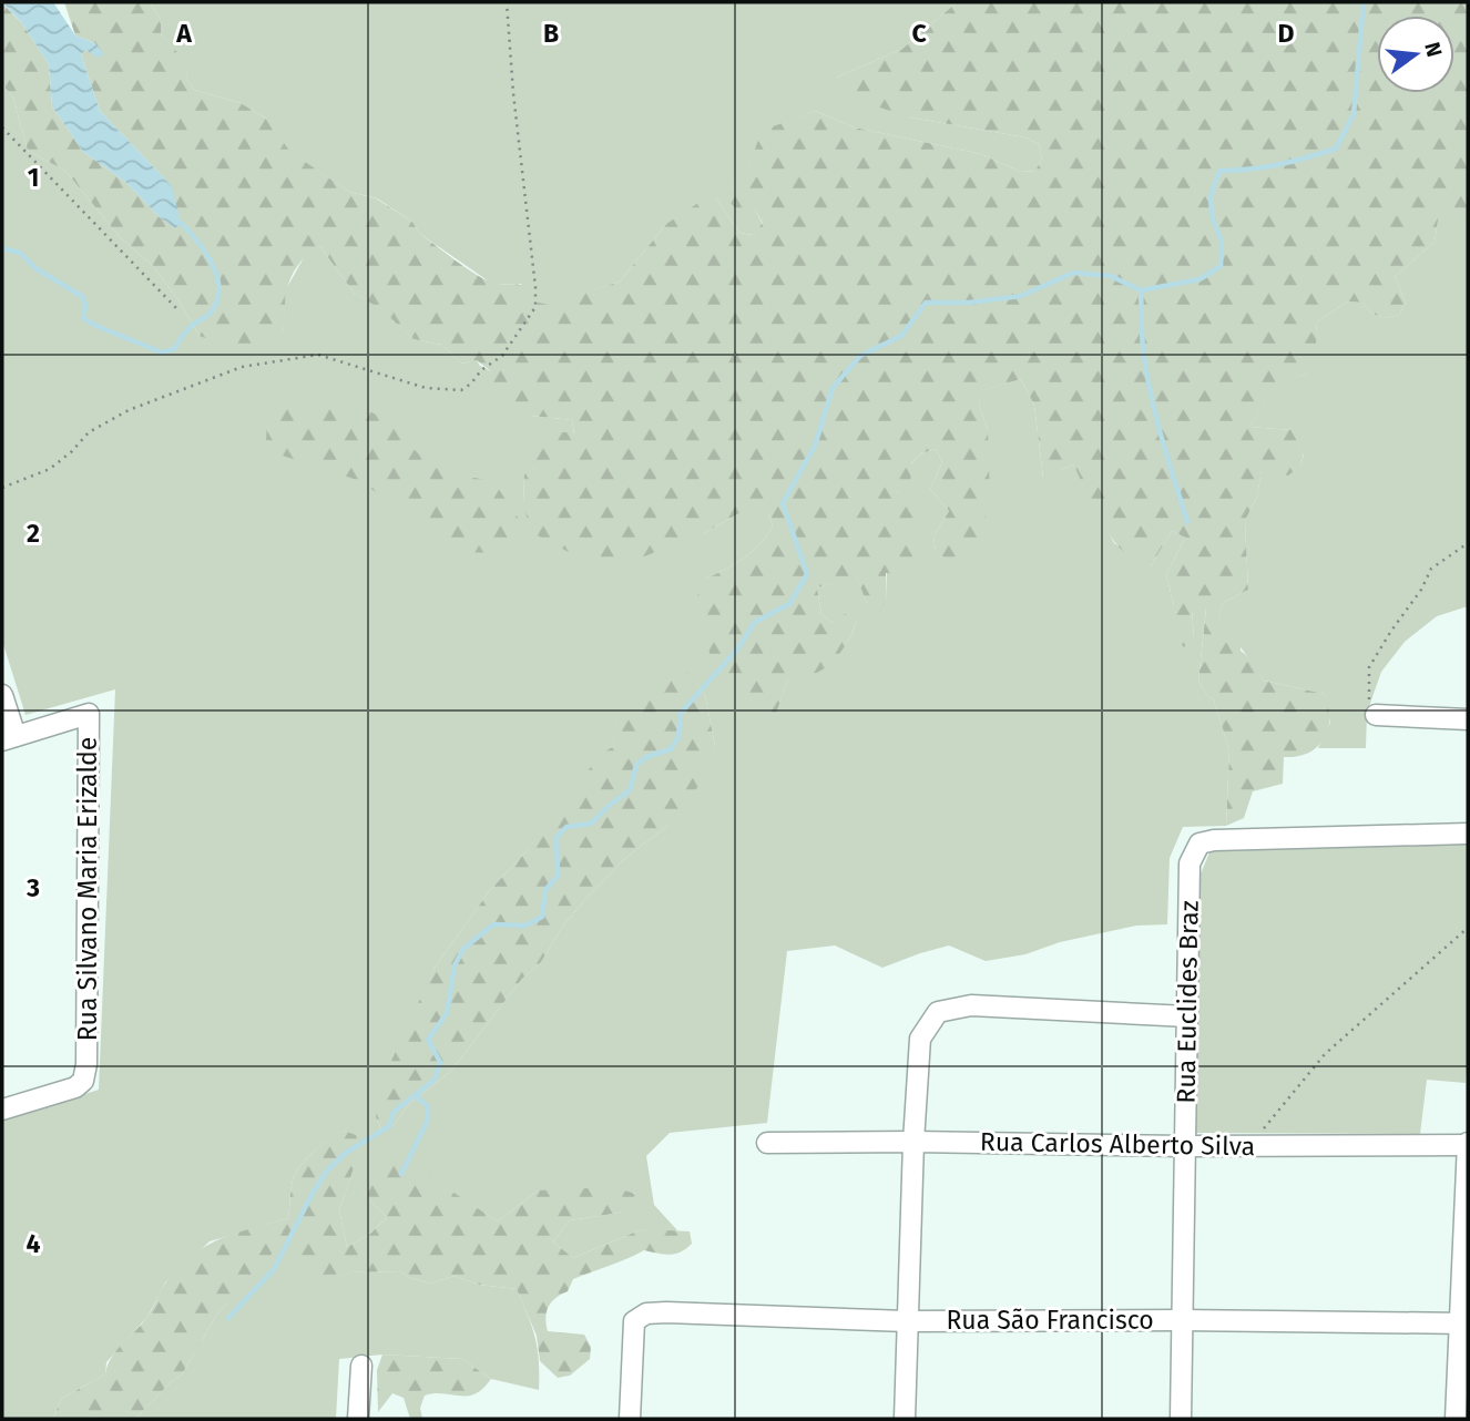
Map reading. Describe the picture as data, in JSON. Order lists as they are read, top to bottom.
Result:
{
  "streets": {
    "street": [
      "Rua Silvano Maria Erizalde",
      "Rua Euclides Braz",
      "Rua Carlos Alberto Silva",
      "Rua São Francisco"
    ]
  },
  "crossings": [
    ["Rua Euclides Braz", "Rua Carlos Alberto Silva"],
    ["Rua Euclides Braz", "Rua São Francisco"]
  ],
  "north": "right",
  "grid": {
    "columns": [
      "A",
      "B",
      "C",
      "D"
    ],
    "rows": [
      "1",
      "2",
      "3",
      "4"
    ]
  }
}
